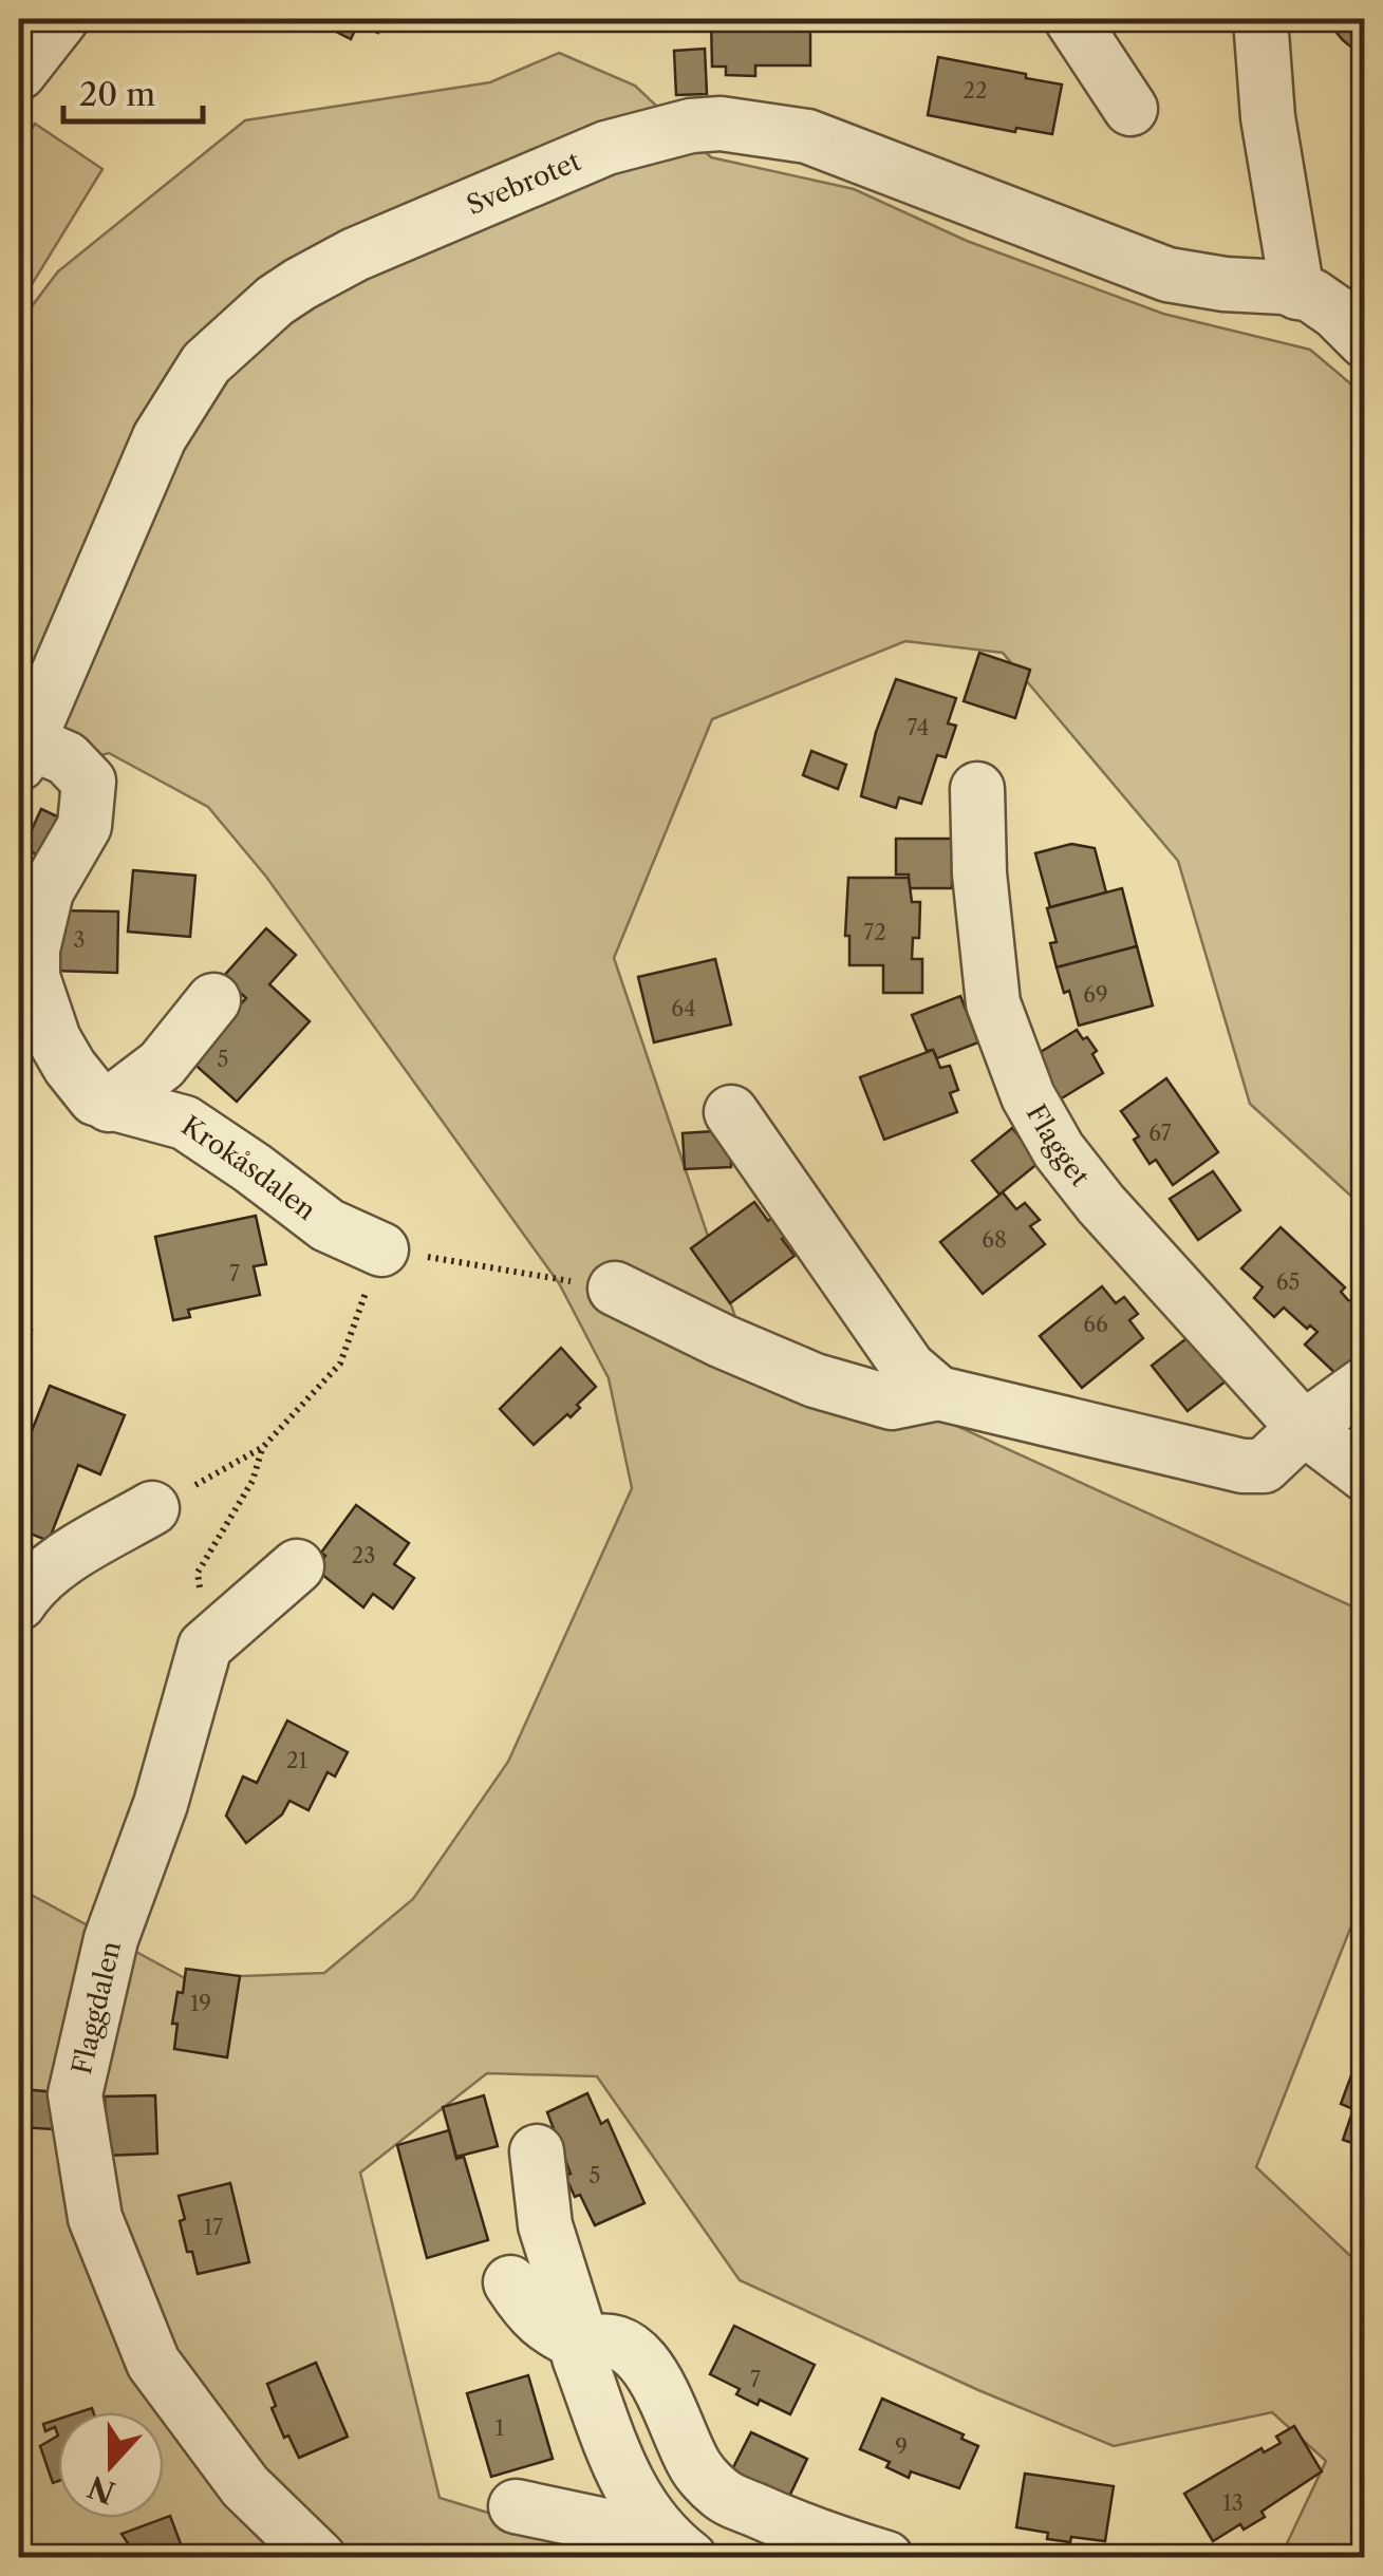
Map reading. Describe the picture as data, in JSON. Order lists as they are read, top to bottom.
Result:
{
  "streets": {
    "street": [
      "Svebrotet",
      "Flagget",
      "Krokåsdalen",
      "Flaggdalen"
    ]
  },
  "house_numbers": [
    "22",
    "74",
    "72",
    "3",
    "69",
    "64",
    "5",
    "67",
    "68",
    "7",
    "65",
    "66",
    "23",
    "21",
    "19",
    "5",
    "17",
    "7",
    "1",
    "9",
    "13"
  ],
  "scale_bar": "20 m",
  "north": "bottom"
}
